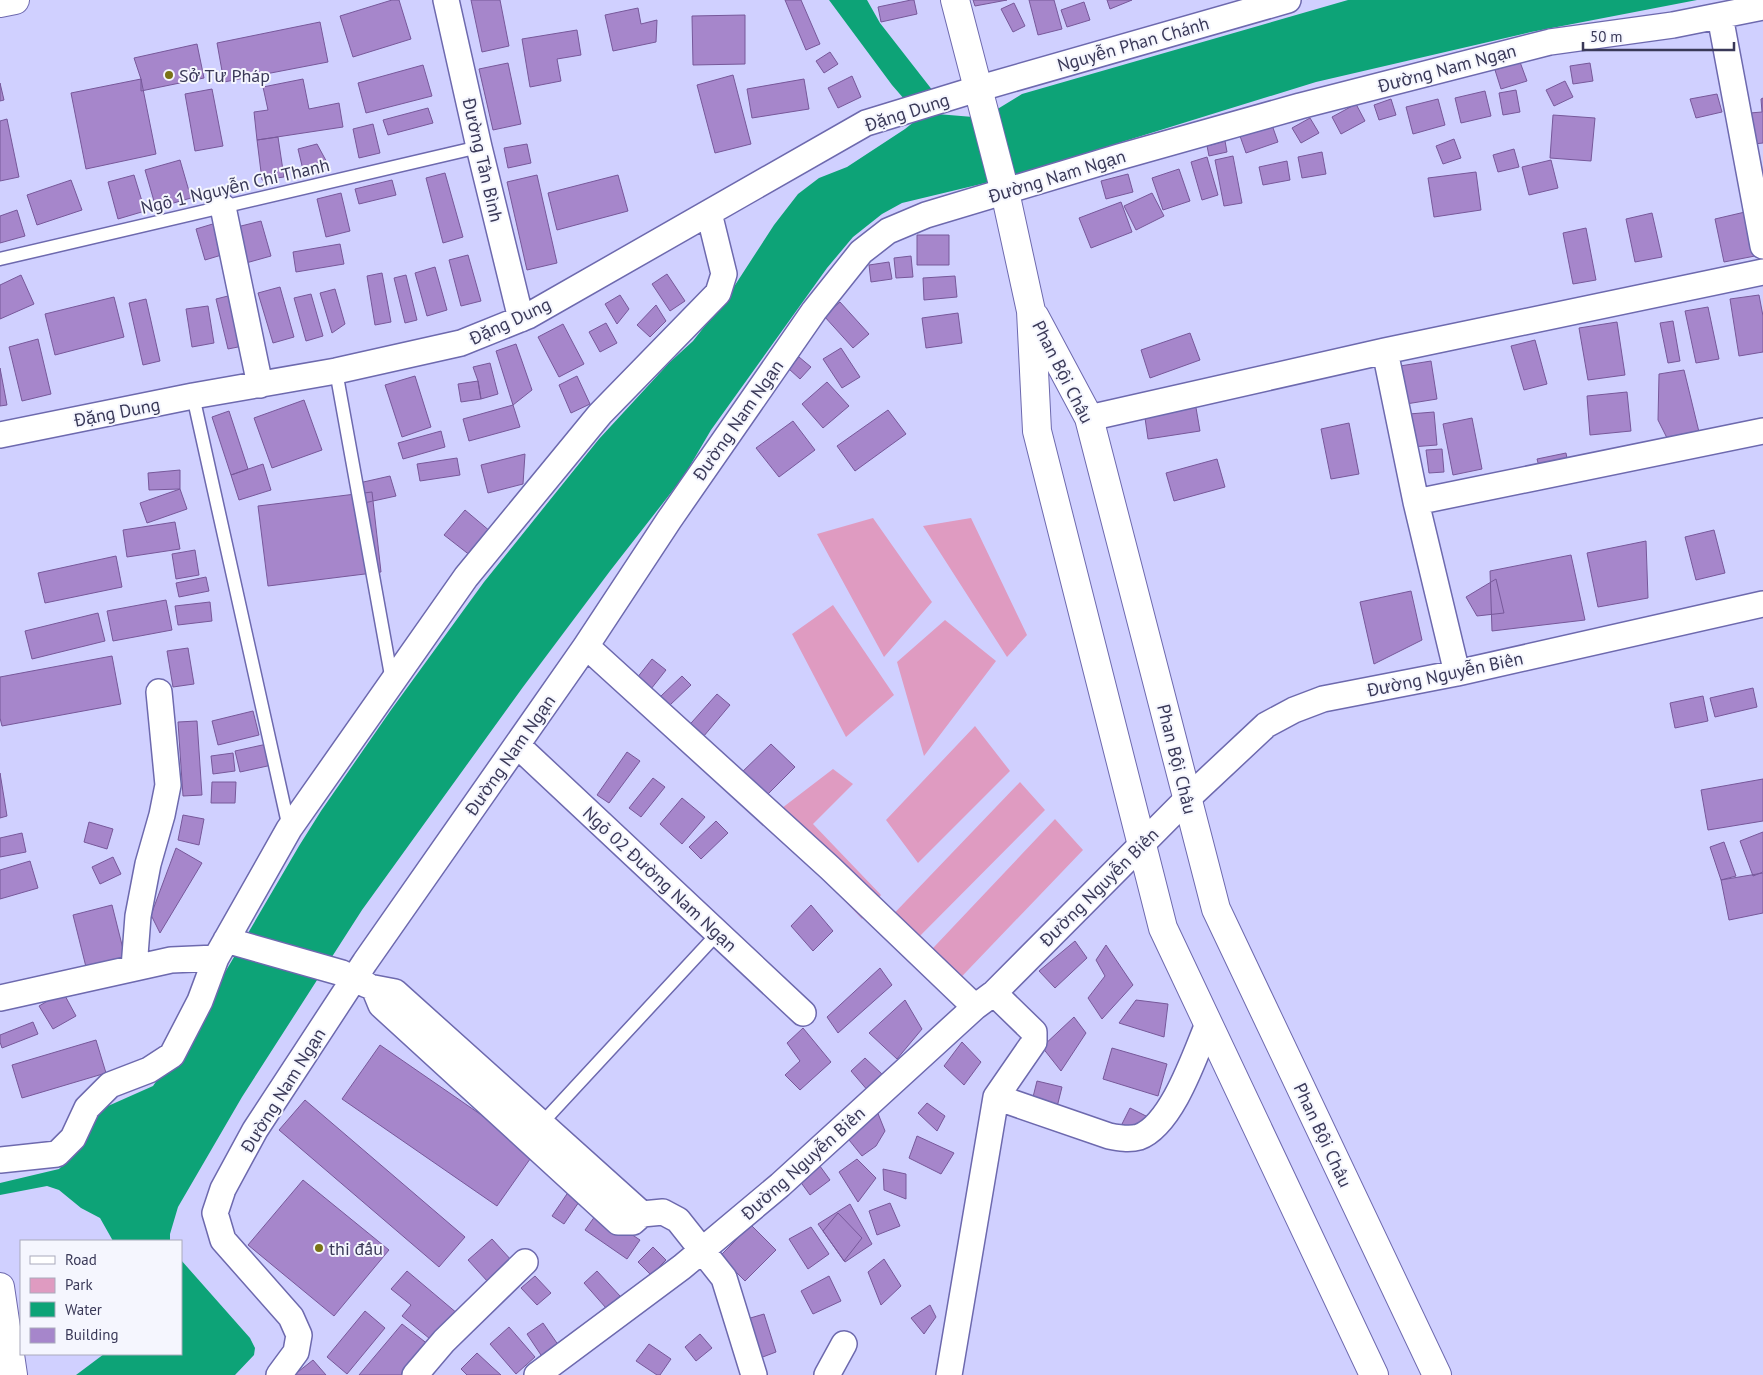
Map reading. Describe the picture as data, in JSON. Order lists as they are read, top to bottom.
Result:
{
  "streets": {
    "street": [
      "Nguyễn Phan Chánh",
      "Đường Nam Ngạn",
      "Đặng Dung",
      "Đường Tân Bình",
      "Phan Bội Châu",
      "Đường Nguyễn Biên",
      "Ngõ 02 Đường Nam Ngạn"
    ],
    "lane": ["Ngõ 1 Nguyễn Chí Thanh"]
  },
  "crossings": [
    ["Nguyễn Phan Chánh", "Đặng Dung"],
    ["Đường Nam Ngạn", "Ngõ 02 Đường Nam Ngạn"],
    ["Đặng Dung", "Đường Tân Bình"],
    ["Đường Tân Bình", "Ngõ 1 Nguyễn Chí Thanh"],
    ["Phan Bội Châu", "Đường Nguyễn Biên"]
  ],
  "places": ["Sở Tư Pháp", "thi đấu"],
  "legend": [
    "Road",
    "Park",
    "Water",
    "Building"
  ],
  "scale_bar": "50 m"
}
